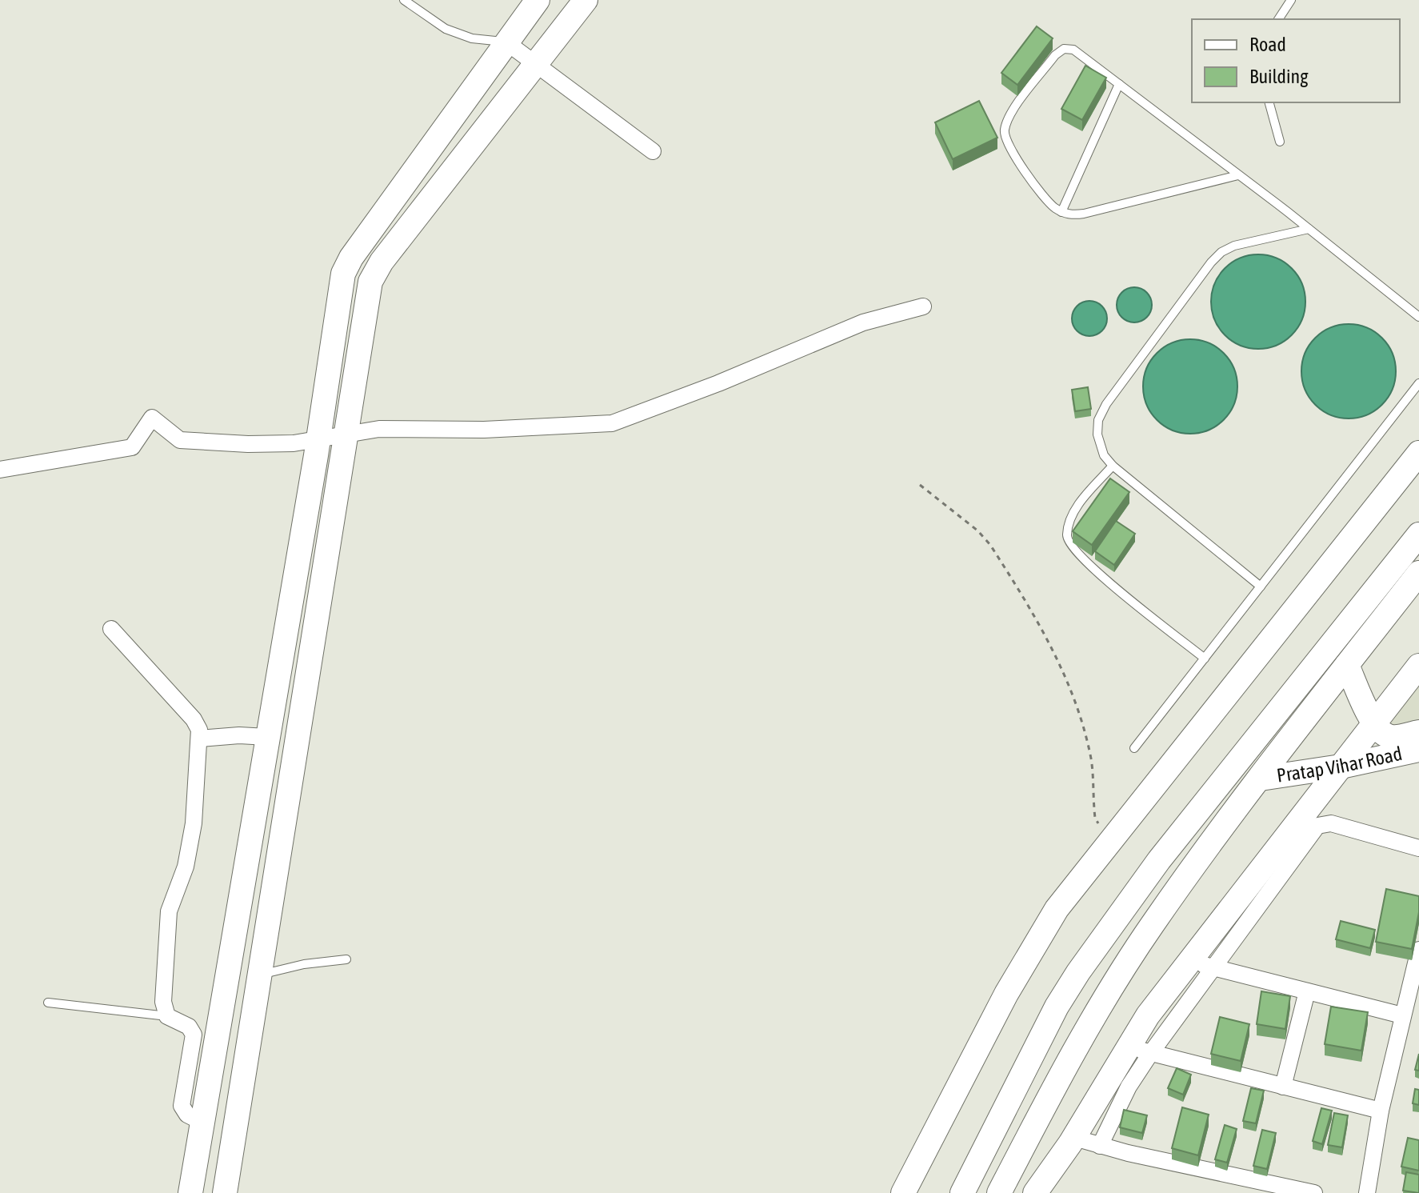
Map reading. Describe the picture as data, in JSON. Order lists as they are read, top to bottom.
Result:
{
  "streets": {
    "street": ["Pratap Vihar Road"]
  },
  "legend": ["Road", "Building"]
}
